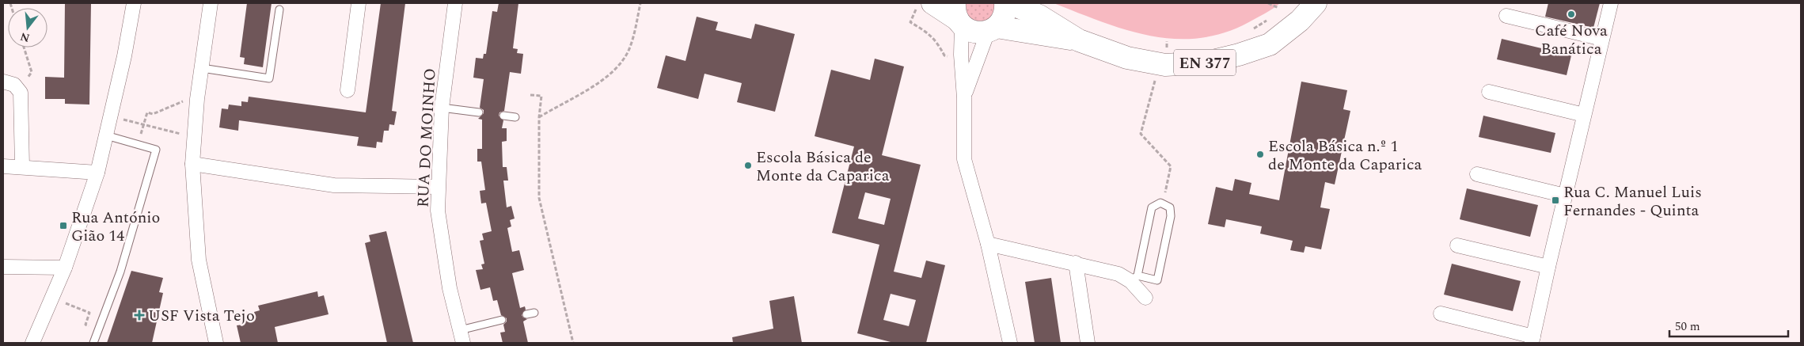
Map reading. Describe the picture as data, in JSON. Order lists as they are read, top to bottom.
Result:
{
  "streets": {
    "main road": ["EN 377"],
    "street": ["RUA DO MOINHO"]
  },
  "places": {
    "other": ["Café Nova Banática", "Escola Básica n.º 1 de Monte da Caparica", "Escola Básica de Monte da Caparica"],
    "transit": ["Rua C. Manuel Luis Fernandes - Quinta", "Rua António Gião 14"],
    "health": ["USF Vista Tejo"]
  },
  "scale_bar": "50 m",
  "north": "bottom"
}
